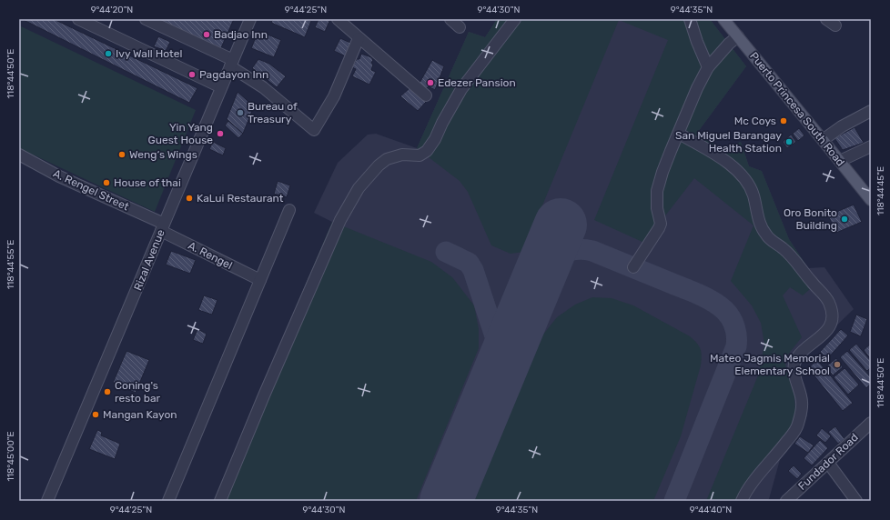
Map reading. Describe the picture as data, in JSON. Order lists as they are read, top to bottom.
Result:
{
  "streets": {
    "main road": ["Puerto Princesa South Road"],
    "street": [
      "A. Rengel Street",
      "A. Rengel",
      "Rizal Avenue",
      "Fundador Road"
    ]
  },
  "crossings": [
    ["A. Rengel Street", "A. Rengel"],
    ["A. Rengel Street", "Rizal Avenue"],
    ["A. Rengel", "Rizal Avenue"]
  ],
  "places": [
    "Badjao Inn",
    "Ivy Wall Hotel",
    "Pagdayon Inn",
    "Edezer Pansion",
    "Bureau of Treasury",
    "Mc Coys",
    "Yin Yang Guest House",
    "San Miguel Barangay Health Station",
    "Weng‘s Wings",
    "House of thai",
    "KaLui Restaurant",
    "Oro Bonito Building",
    "Mateo Jagmis Memorial Elementary School",
    "Coning's resto bar",
    "Mangan Kayon"
  ],
  "coordinates": [
    "9°44'20\"N",
    "9°44'25\"N",
    "9°44'30\"N",
    "9°44'35\"N",
    "118°44'50\"E",
    "118°44'45\"E",
    "118°44'55\"E",
    "118°45'00\"E",
    "9°44'40\"N"
  ]
}
